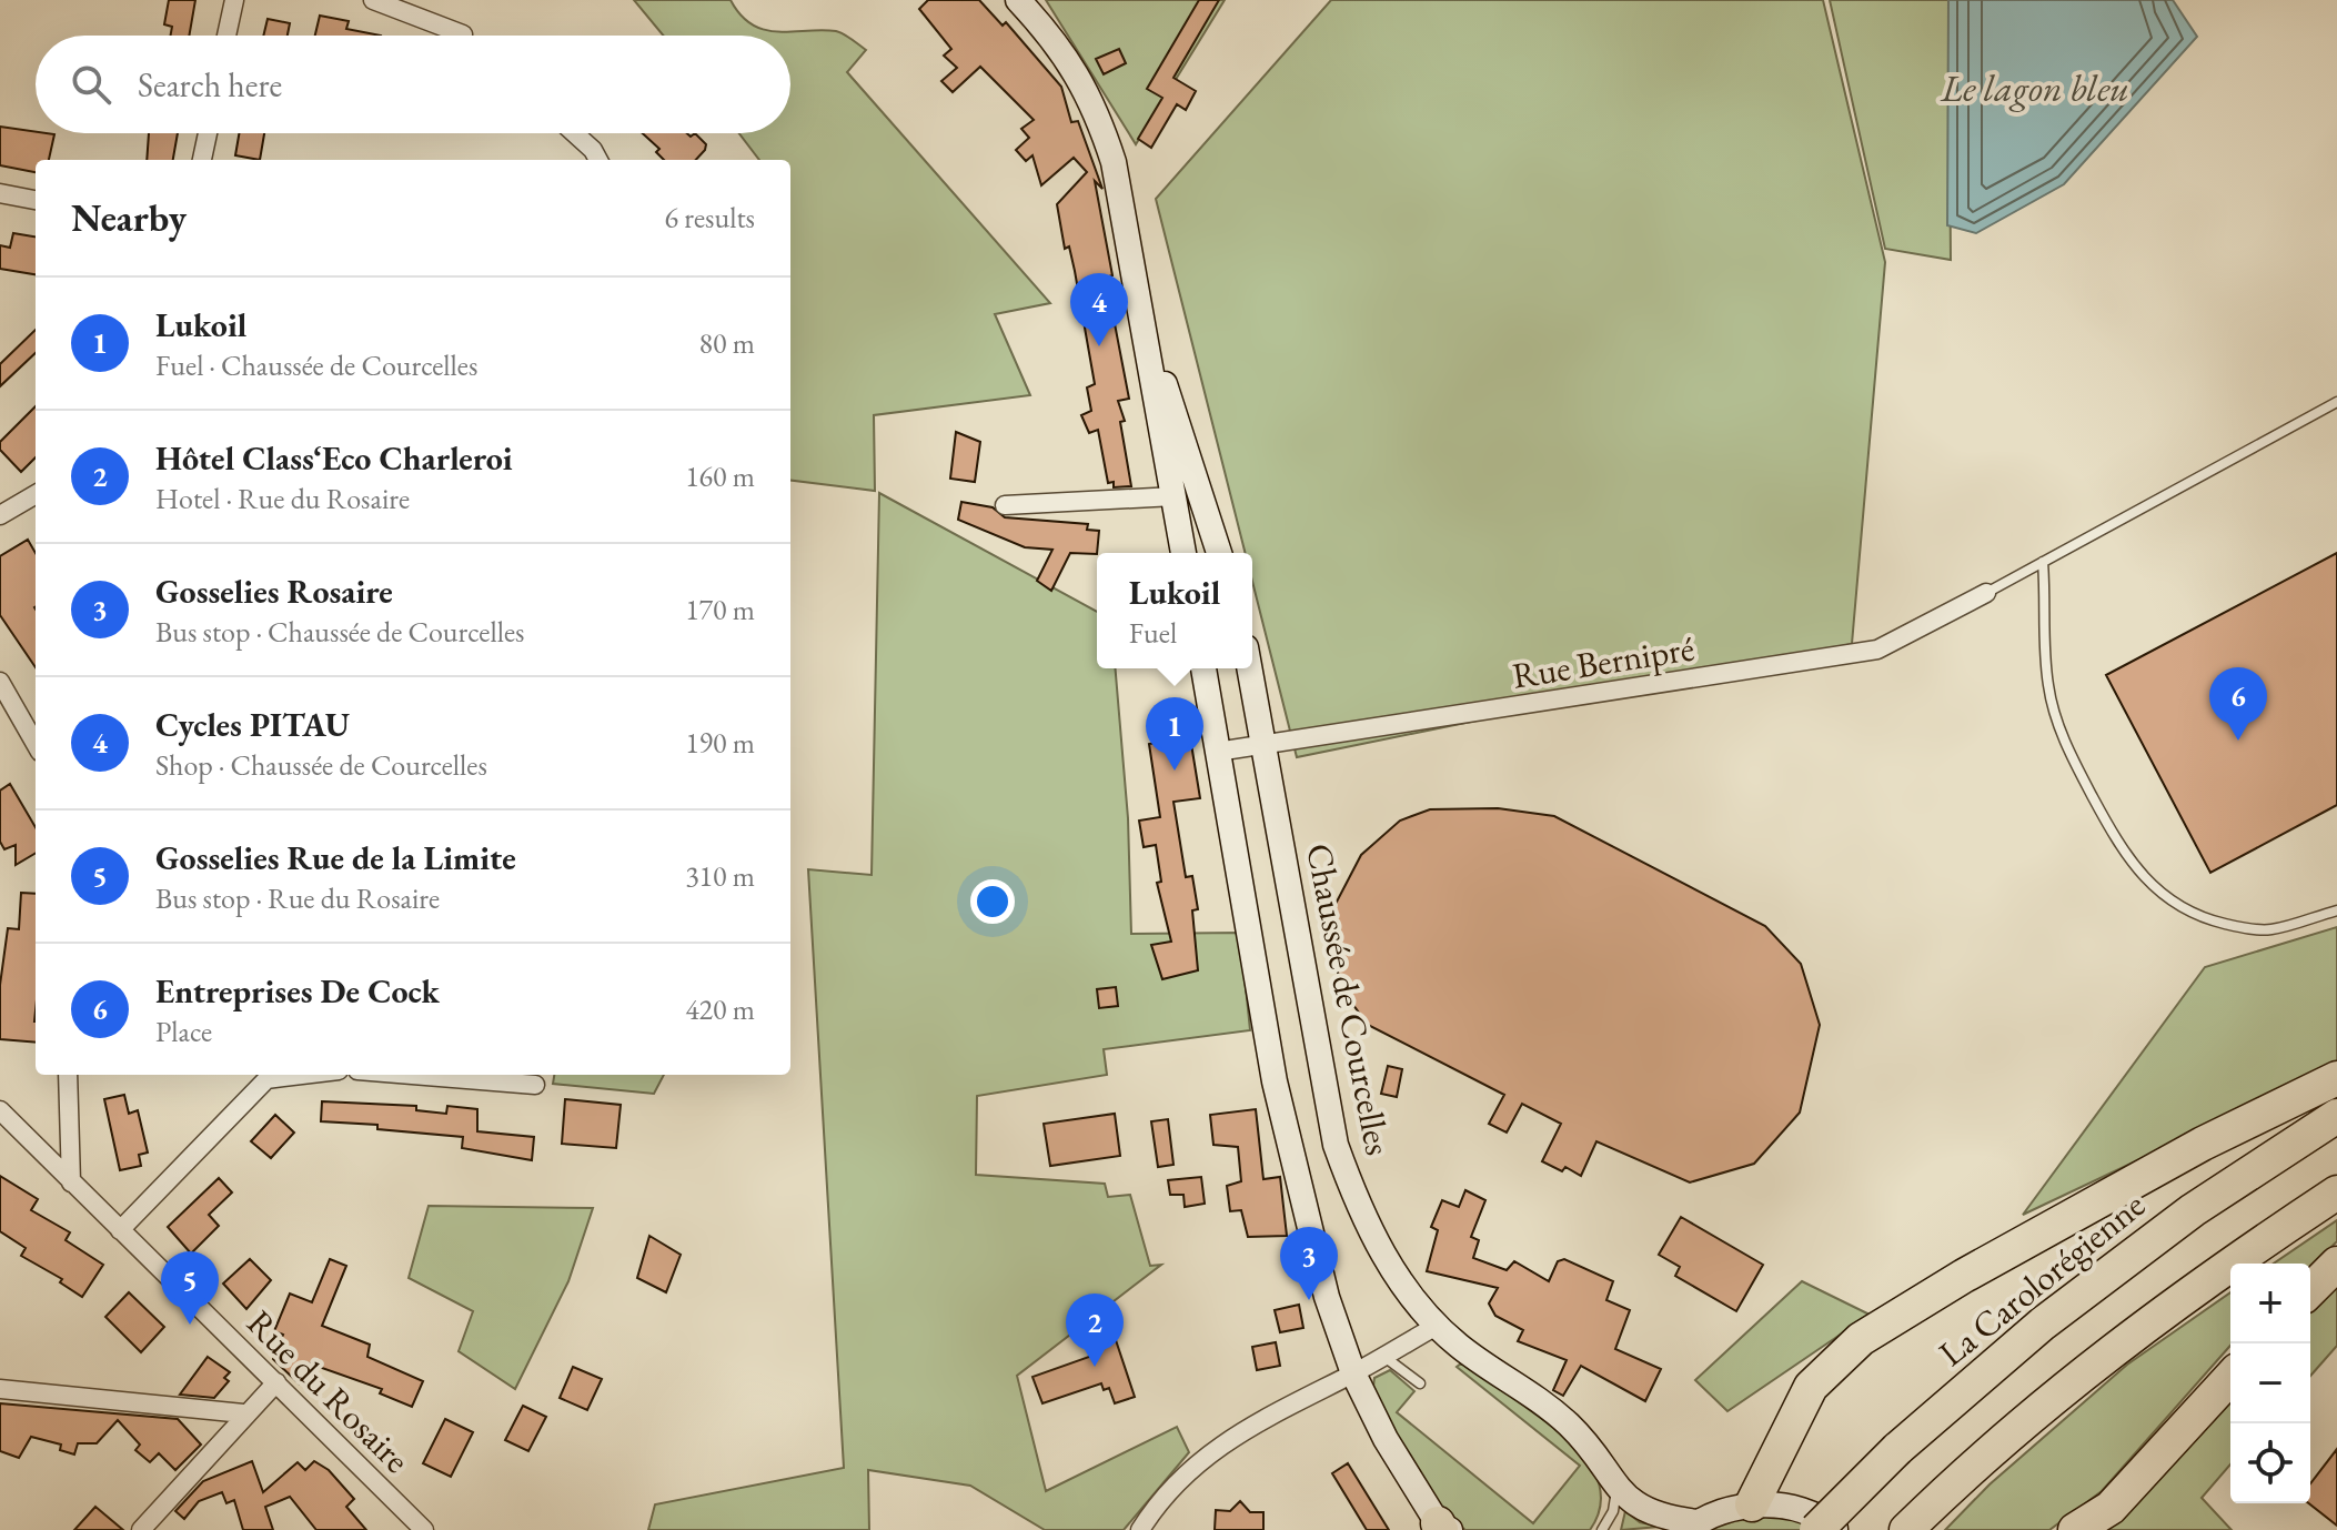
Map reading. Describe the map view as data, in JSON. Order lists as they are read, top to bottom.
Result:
{
  "streets": {
    "highway": ["La Carolorégienne"],
    "main road": ["Chaussée de Courcelles"],
    "street": ["Rue Bernipré", "Rue du Rosaire"]
  },
  "crossings": [
    ["Rue Bernipré", "Chaussée de Courcelles"]
  ],
  "water": ["Le lagon bleu"],
  "page": {
    "search": "Search here",
    "heading": ["Nearby", "6 results"],
    "pins": [
      "4",
      "6",
      "1",
      "3",
      "5",
      "2"
    ],
    "list": [
      {
        "mark": "1",
        "name": "Lukoil",
        "note": "Fuel · Chaussée de Courcelles",
        "value": "80 m"
      },
      {
        "mark": "2",
        "name": "Hôtel Class‘Eco Charleroi",
        "note": "Hotel · Rue du Rosaire",
        "value": "160 m"
      },
      {
        "mark": "3",
        "name": "Gosselies Rosaire",
        "note": "Bus stop · Chaussée de Courcelles",
        "value": "170 m"
      },
      {
        "mark": "4",
        "name": "Cycles PITAU",
        "note": "Shop · Chaussée de Courcelles",
        "value": "190 m"
      },
      {
        "mark": "5",
        "name": "Gosselies Rue de la Limite",
        "note": "Bus stop · Rue du Rosaire",
        "value": "310 m"
      },
      {
        "mark": "6",
        "name": "Entreprises De Cock",
        "note": "Place",
        "value": "420 m"
      }
    ],
    "popup": ["Lukoil", "Fuel"],
    "map_buttons": ["+", "−"]
  }
}
